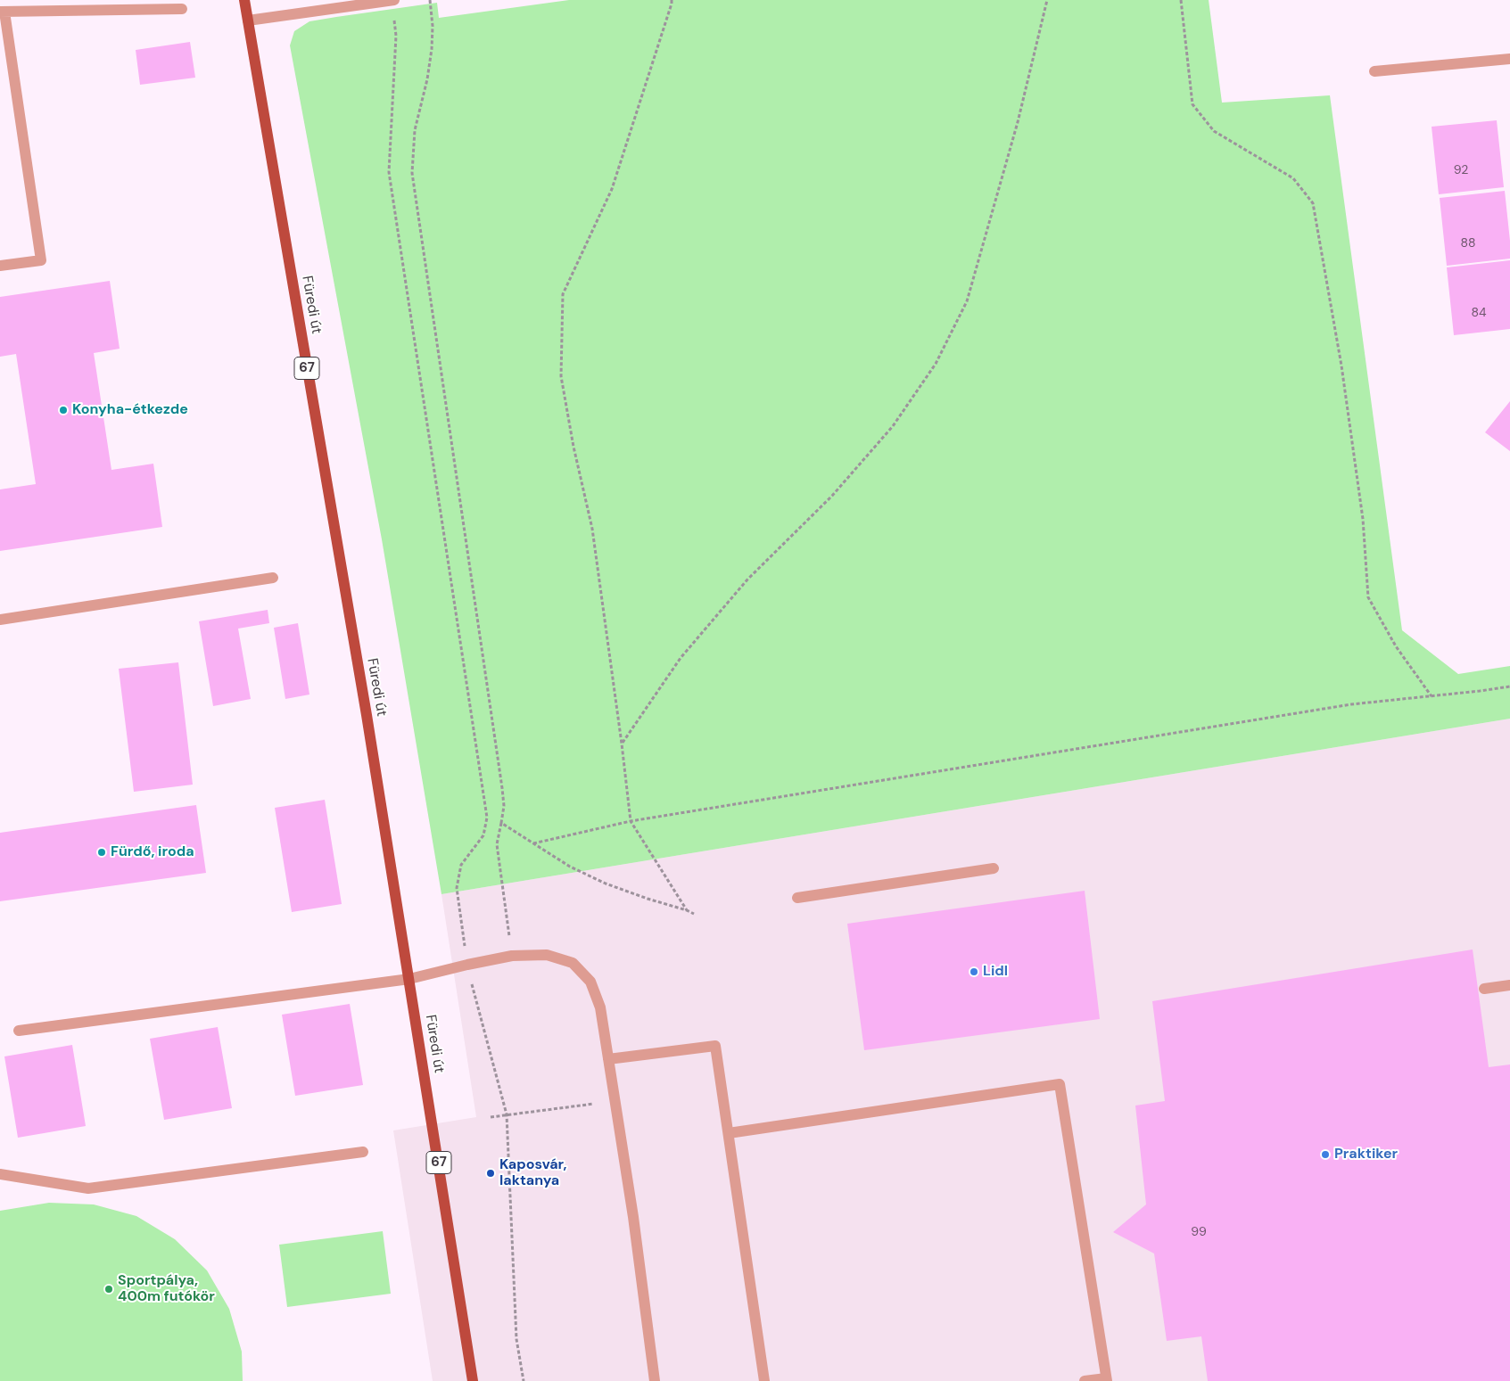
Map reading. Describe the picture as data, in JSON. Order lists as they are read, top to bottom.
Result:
{
  "streets": {
    "main road": ["Füredi út", "67"]
  },
  "places": [
    "Konyha-étkezde",
    "Fürdő, iroda",
    "Lidl",
    "Praktiker",
    "Kaposvár, laktanya",
    "Sportpálya, 400m futókör"
  ],
  "house_numbers": [
    "92",
    "88",
    "84",
    "99"
  ]
}
